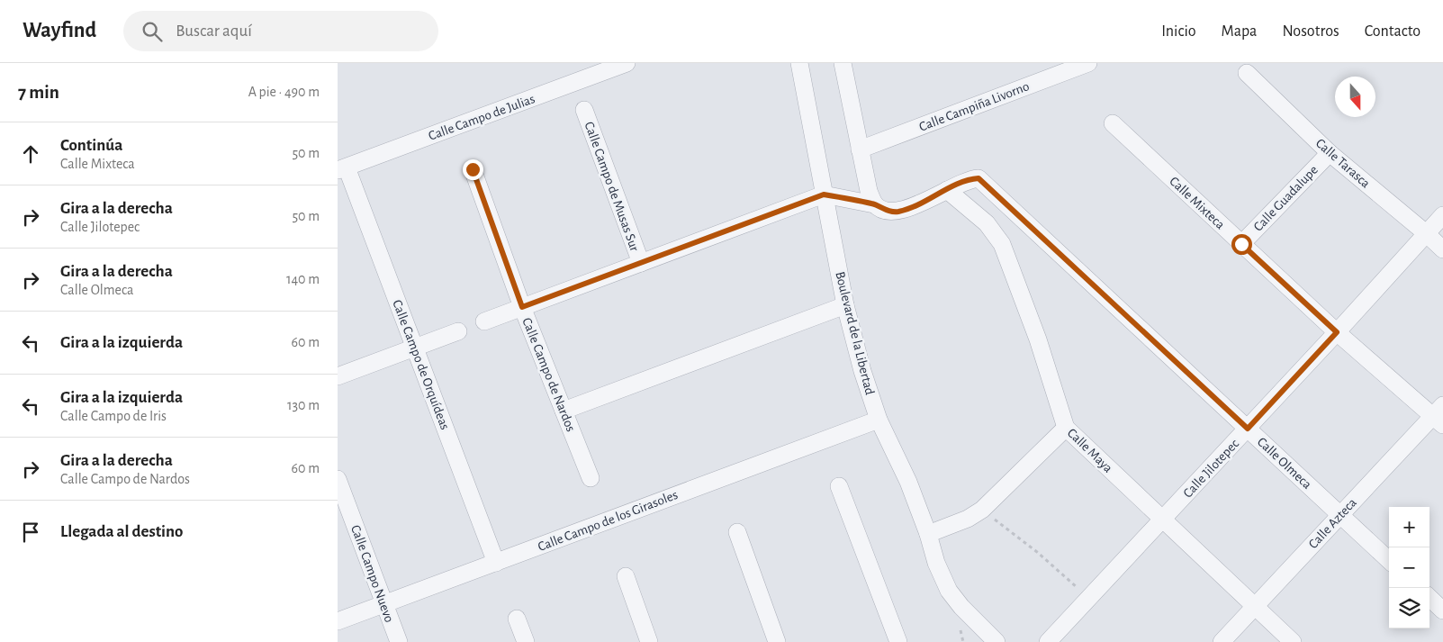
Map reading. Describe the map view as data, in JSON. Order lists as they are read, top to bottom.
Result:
{
  "streets": {
    "street": [
      "Calle Campiña Livorno",
      "Calle Campo de Julias",
      "Calle Tarasca",
      "Calle Campo de Musas Sur",
      "Calle Guadalupe",
      "Calle Mixteca",
      "Boulevard de la Libertad",
      "Calle Campo de Orquídeas",
      "Calle Campo de Nardos",
      "Calle Maya",
      "Calle Olmeca",
      "Calle Jilotepec",
      "Calle Campo de los Girasoles",
      "Calle Azteca",
      "Calle Campo Nuevo"
    ]
  },
  "crossings": [
    ["Calle Campo de Julias", "Calle Campo de Orquídeas"],
    ["Calle Tarasca", "Calle Guadalupe"],
    ["Calle Tarasca", "Calle Jilotepec"],
    ["Calle Guadalupe", "Calle Mixteca"],
    ["Calle Mixteca", "Calle Jilotepec"],
    ["Calle Mixteca", "Calle Azteca"],
    ["Boulevard de la Libertad", "Calle Campo de los Girasoles"],
    ["Calle Campo de Orquídeas", "Calle Campo de los Girasoles"],
    ["Calle Maya", "Calle Olmeca"],
    ["Calle Maya", "Calle Jilotepec"],
    ["Calle Maya", "Calle Azteca"],
    ["Calle Olmeca", "Calle Jilotepec"],
    ["Calle Olmeca", "Calle Azteca"],
    ["Calle Campo de los Girasoles", "Calle Campo Nuevo"]
  ],
  "north": "bottom",
  "page": {
    "header": "Wayfind",
    "search": "Buscar aquí",
    "nav": [
      "Inicio",
      "Mapa",
      "Nosotros",
      "Contacto"
    ],
    "heading": ["7 min", "A pie · 490 m"],
    "list": [
      ["Continúa", "Calle Mixteca", "50 m"],
      ["Gira a la derecha", "Calle Jilotepec", "50 m"],
      ["Gira a la derecha", "Calle Olmeca", "140 m"],
      ["Gira a la izquierda", "60 m"],
      ["Gira a la izquierda", "Calle Campo de Iris", "130 m"],
      ["Gira a la derecha", "Calle Campo de Nardos", "60 m"],
      "Llegada al destino"
    ],
    "map_buttons": ["+", "−"]
  }
}
